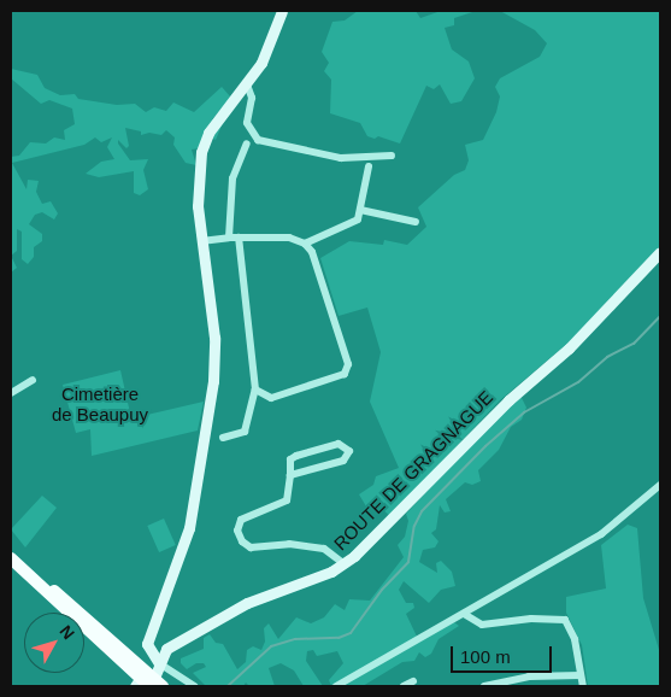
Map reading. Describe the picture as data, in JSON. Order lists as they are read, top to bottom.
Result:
{
  "streets": {
    "street": ["ROUTE DE GRAGNAGUE"]
  },
  "parks": ["Cimetière de Beaupuy"],
  "scale_bar": "100 m",
  "north": "top right"
}
